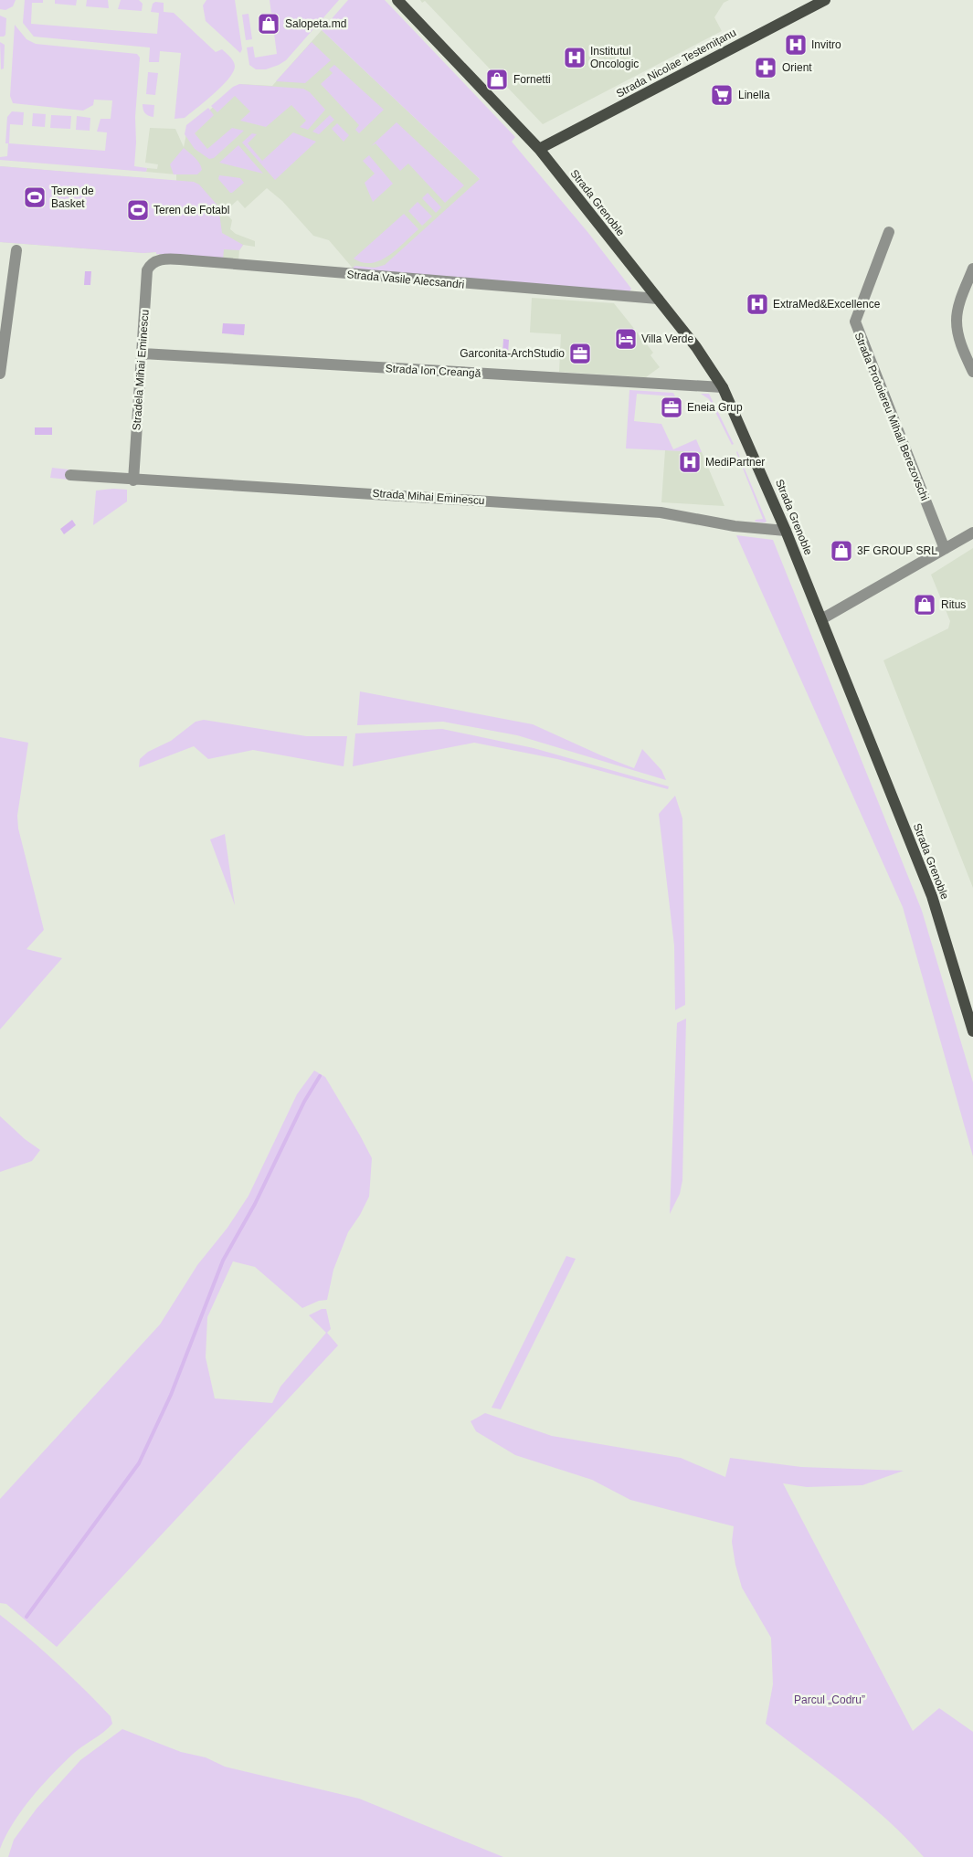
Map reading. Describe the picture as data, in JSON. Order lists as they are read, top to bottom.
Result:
{
  "streets": {
    "main road": ["Strada Nicolae Testemițanu", "Strada Grenoble"],
    "street": [
      "Strada Vasile Alecsandri",
      "Stradela Mihai Eminescu",
      "Strada Ion Creangă",
      "Strada Protoiereu Mihail Berezovschi",
      "Strada Mihai Eminescu"
    ]
  },
  "crossings": [
    ["Strada Nicolae Testemițanu", "Strada Grenoble"],
    ["Strada Grenoble", "Strada Vasile Alecsandri"],
    ["Strada Grenoble", "Strada Ion Creangă"],
    ["Strada Grenoble", "Strada Mihai Eminescu"],
    ["Strada Vasile Alecsandri", "Stradela Mihai Eminescu"],
    ["Stradela Mihai Eminescu", "Strada Ion Creangă"],
    ["Stradela Mihai Eminescu", "Strada Mihai Eminescu"]
  ],
  "parks": ["Parcul „Codru”"],
  "places": {
    "shop": [
      "Salopeta.md",
      "Fornetti",
      "3F GROUP SRL",
      "Ritus"
    ],
    "hospital": [
      "Invitro",
      "Institutul Oncologic",
      "ExtraMed&Excellence",
      "MediPartner"
    ],
    "pharmacy": ["Orient"],
    "supermarket": ["Linella"],
    "sports": ["Teren de Basket", "Teren de Fotabl"],
    "hotel": ["Villa Verde"],
    "office": ["Garconita-ArchStudio", "Eneia Grup"]
  }
}
